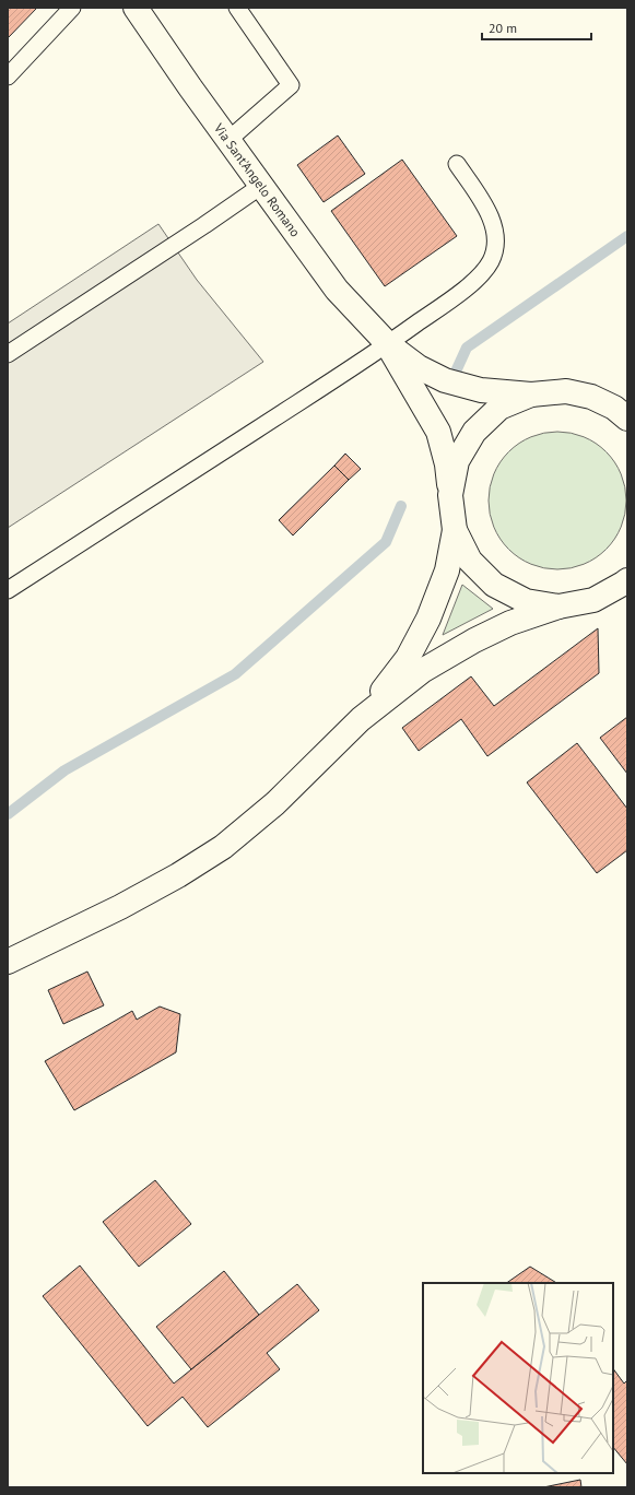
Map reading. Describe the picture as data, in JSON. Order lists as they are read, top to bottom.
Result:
{
  "streets": {
    "main road": ["Via Sant'Angelo Romano"]
  },
  "scale_bar": "20 m"
}
